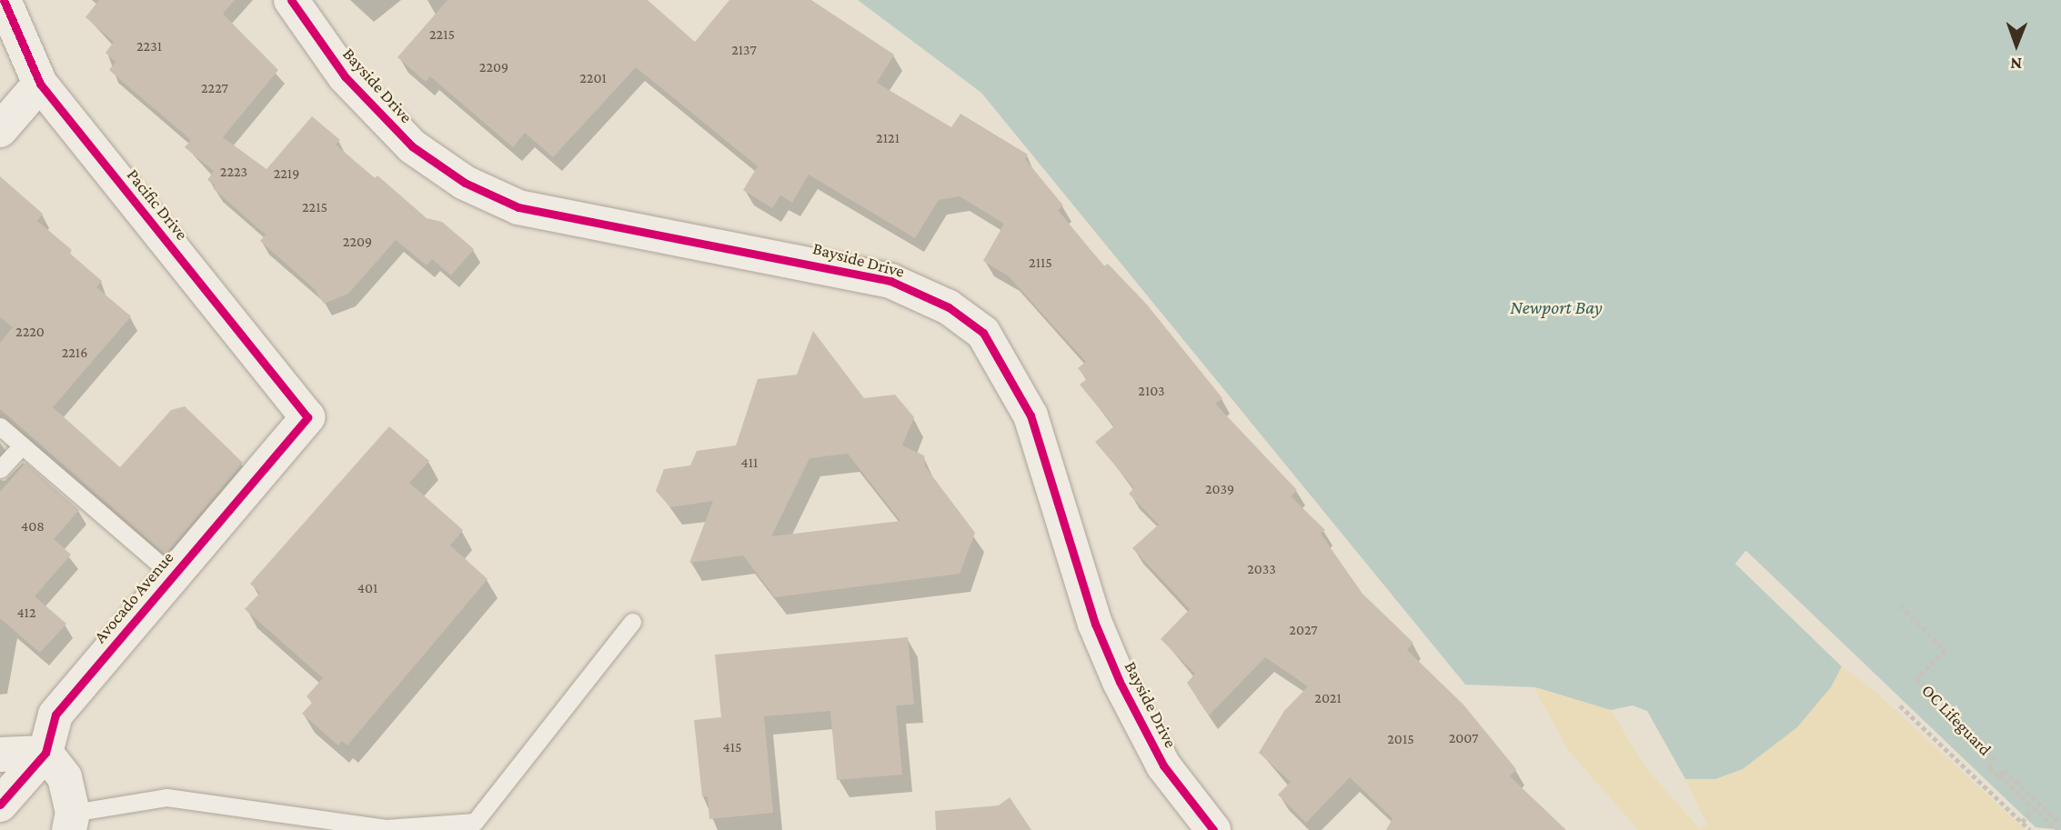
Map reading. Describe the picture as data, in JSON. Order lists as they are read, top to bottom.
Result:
{
  "streets": {
    "main road": ["Bayside Drive", "Pacific Drive", "Avocado Avenue"],
    "path": ["OC Lifeguard"]
  },
  "crossings": [
    ["Pacific Drive", "Avocado Avenue"]
  ],
  "water": ["Newport Bay"],
  "house_numbers": [
    "2215",
    "2231",
    "2137",
    "2209",
    "2201",
    "2227",
    "2121",
    "2223",
    "2219",
    "2215",
    "2209",
    "2115",
    "2220",
    "2216",
    "2103",
    "411",
    "2039",
    "408",
    "2033",
    "401",
    "412",
    "2027",
    "2021",
    "2007",
    "2015",
    "415"
  ],
  "north": "bottom"
}
